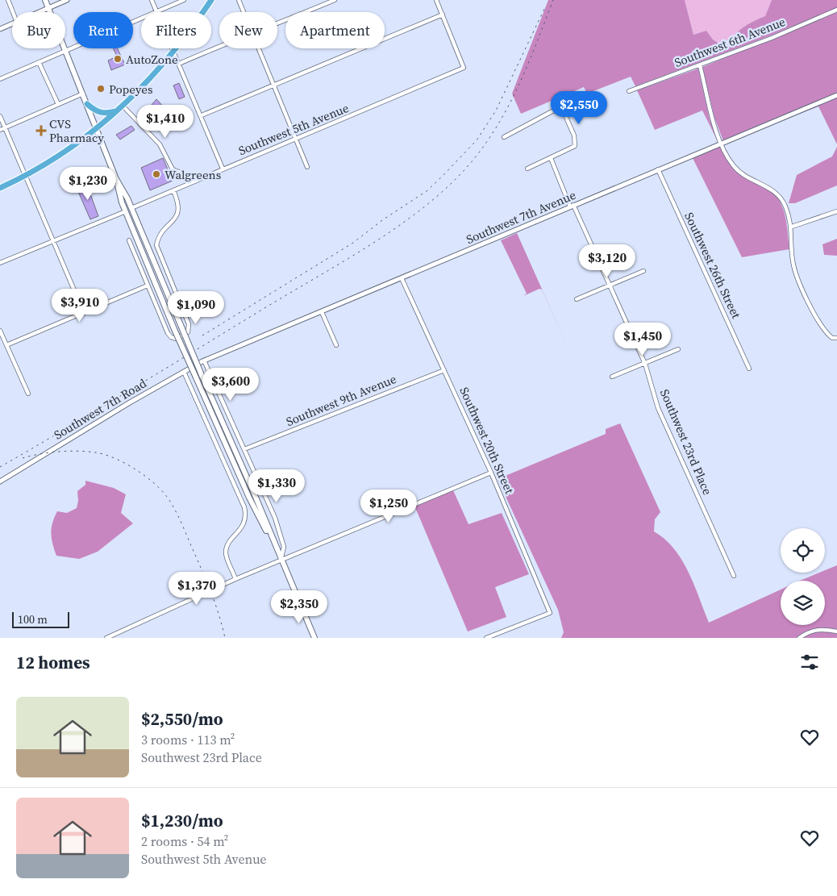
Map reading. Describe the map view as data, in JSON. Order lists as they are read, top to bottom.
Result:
{
  "streets": {
    "street": [
      "Southwest 6th Avenue",
      "Southwest 5th Avenue",
      "Southwest 7th Avenue",
      "Southwest 26th Street",
      "Southwest 9th Avenue",
      "Southwest 7th Road",
      "Southwest 20th Street",
      "Southwest 23rd Place"
    ]
  },
  "crossings": [
    ["Southwest 7th Avenue", "Southwest 26th Street"],
    ["Southwest 7th Avenue", "Southwest 7th Road"],
    ["Southwest 7th Avenue", "Southwest 20th Street"],
    ["Southwest 7th Avenue", "Southwest 23rd Place"],
    ["Southwest 9th Avenue", "Southwest 20th Street"]
  ],
  "places": {
    "other": ["AutoZone", "Popeyes", "Walgreens"],
    "health": ["CVS Pharmacy"]
  },
  "scale_bar": "100 m",
  "page": {
    "chip": [
      "Buy",
      "Rent",
      "Filters",
      "New",
      "Apartment"
    ],
    "price": [
      "$2,550",
      "$1,410",
      "$1,230",
      "$3,120",
      "$3,910",
      "$1,090",
      "$1,450",
      "$3,600",
      "$1,330",
      "$1,250",
      "$1,370",
      "$2,350"
    ],
    "scale": "100 m",
    "heading": "12 homes",
    "list": [
      {
        "name": "$2,550/mo",
        "note": "3 rooms · 113 m² · Southwest 23rd Place"
      },
      {
        "name": "$1,230/mo",
        "note": "2 rooms · 54 m² · Southwest 5th Avenue"
      }
    ]
  }
}
